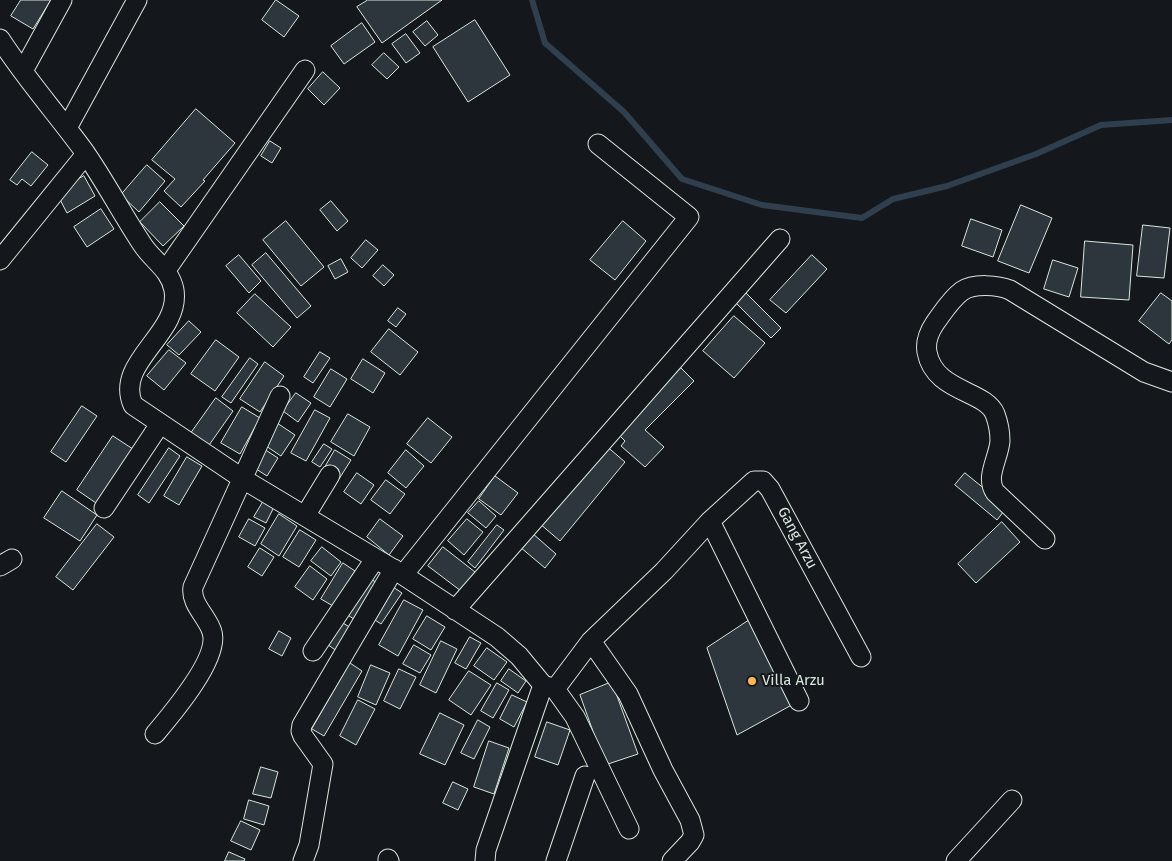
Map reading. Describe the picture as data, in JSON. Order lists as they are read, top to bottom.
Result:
{
  "streets": {
    "street": ["Gang Arzu"]
  },
  "places": ["Villa Arzu"]
}
